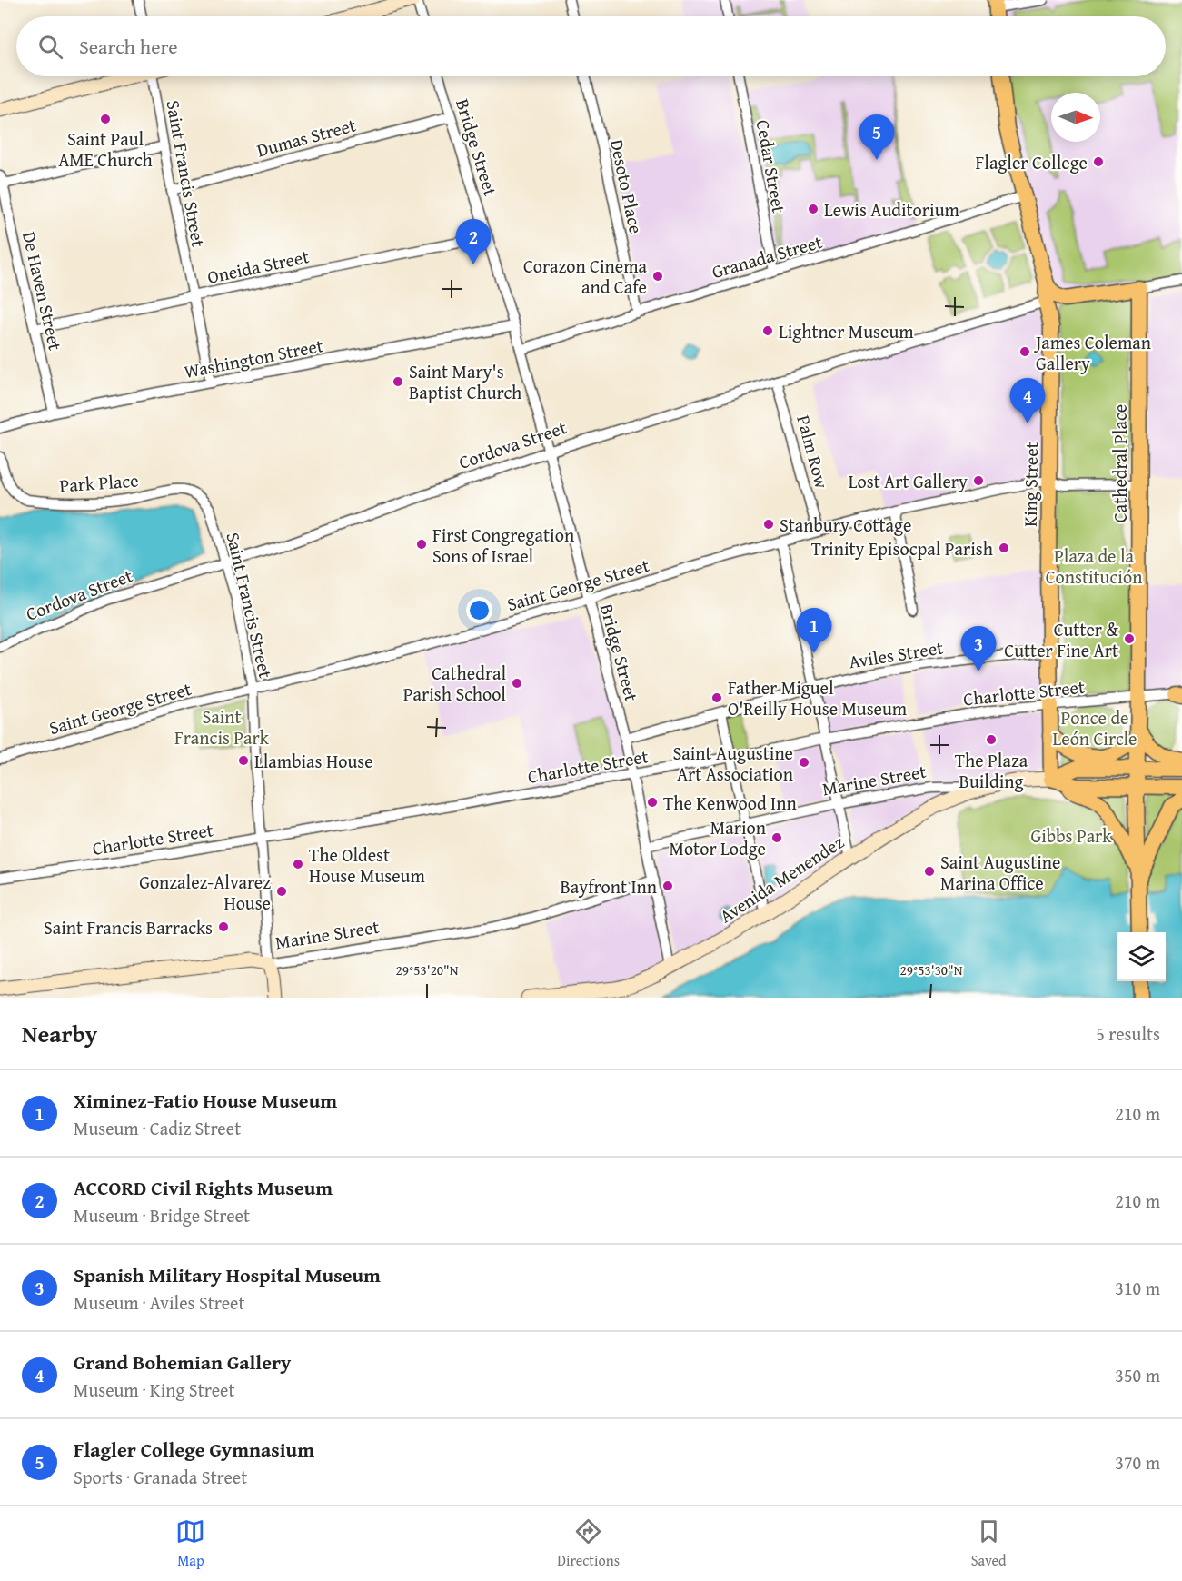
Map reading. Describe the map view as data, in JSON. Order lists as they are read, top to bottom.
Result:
{
  "streets": {
    "main road": ["Cathedral Place", "King Street", "Avenida Menendez"],
    "street": [
      "Dumas Street",
      "Bridge Street",
      "Cedar Street",
      "Saint Francis Street",
      "Desoto Place",
      "Granada Street",
      "Oneida Street",
      "De Haven Street",
      "Washington Street",
      "Cordova Street",
      "Palm Row",
      "Park Place",
      "Saint George Street",
      "Aviles Street",
      "Charlotte Street",
      "Marine Street"
    ]
  },
  "crossings": [
    ["Dumas Street", "Bridge Street"],
    ["Dumas Street", "Saint Francis Street"],
    ["Bridge Street", "Granada Street"],
    ["Bridge Street", "Oneida Street"],
    ["Bridge Street", "Washington Street"],
    ["Bridge Street", "Cordova Street"],
    ["Bridge Street", "Saint George Street"],
    ["Bridge Street", "Aviles Street"],
    ["Bridge Street", "Charlotte Street"],
    ["Bridge Street", "Marine Street"],
    ["Bridge Street", "Avenida Menendez"],
    ["Cedar Street", "Granada Street"],
    ["Saint Francis Street", "Oneida Street"],
    ["Saint Francis Street", "Washington Street"],
    ["Saint Francis Street", "Cordova Street"],
    ["Saint Francis Street", "Park Place"],
    ["Saint Francis Street", "Saint George Street"],
    ["Saint Francis Street", "Charlotte Street"],
    ["Saint Francis Street", "Marine Street"],
    ["Desoto Place", "Granada Street"],
    ["Granada Street", "King Street"],
    ["Oneida Street", "De Haven Street"],
    ["De Haven Street", "Washington Street"],
    ["Cordova Street", "Palm Row"],
    ["Cordova Street", "King Street"],
    ["Palm Row", "Saint George Street"],
    ["Cathedral Place", "Saint George Street"],
    ["Cathedral Place", "Charlotte Street"],
    ["Cathedral Place", "Avenida Menendez"],
    ["King Street", "Saint George Street"],
    ["King Street", "Aviles Street"],
    ["King Street", "Charlotte Street"],
    ["King Street", "Avenida Menendez"],
    ["Marine Street", "Avenida Menendez"]
  ],
  "parks": [
    "Plaza de la Constitución",
    "Saint Francis Park",
    "Ponce de León Circle",
    "Gibbs Park"
  ],
  "places": [
    "Saint Paul AME Church",
    "Flagler College",
    "Lewis Auditorium",
    "Corazon Cinema and Cafe",
    "Lightner Museum",
    "James Coleman Gallery",
    "Saint Mary's Baptist Church",
    "Lost Art Gallery",
    "Stanbury Cottage",
    "First Congregation Sons of Israel",
    "Trinity Episocpal Parish",
    "Cutter & Cutter Fine Art",
    "Cathedral Parish School",
    "Father Miguel O'Reilly House Museum",
    "The Plaza Building",
    "Llambias House",
    "Saint Augustine Art Association",
    "The Kenwood Inn",
    "Marion Motor Lodge",
    "The Oldest House Museum",
    "Saint Augustine Marina Office",
    "Bayfront Inn",
    "Gonzalez-Alvarez House",
    "Saint Francis Barracks"
  ],
  "north": "right",
  "page": {
    "search": "Search here",
    "pins": [
      "5",
      "2",
      "4",
      "1",
      "3"
    ],
    "heading": ["Nearby", "5 results"],
    "list": [
      {
        "mark": "1",
        "name": "Ximinez-Fatio House Museum",
        "note": "Museum · Cadiz Street",
        "value": "210 m"
      },
      {
        "mark": "2",
        "name": "ACCORD Civil Rights Museum",
        "note": "Museum · Bridge Street",
        "value": "210 m"
      },
      {
        "mark": "3",
        "name": "Spanish Military Hospital Museum",
        "note": "Museum · Aviles Street",
        "value": "310 m"
      },
      {
        "mark": "4",
        "name": "Grand Bohemian Gallery",
        "note": "Museum · King Street",
        "value": "350 m"
      },
      {
        "mark": "5",
        "name": "Flagler College Gymnasium",
        "note": "Sports · Granada Street",
        "value": "370 m"
      }
    ],
    "nav": ["Map", "Directions", "Saved"]
  },
  "coordinates": ["29°53'20\"N", "29°53'30\"N"]
}
